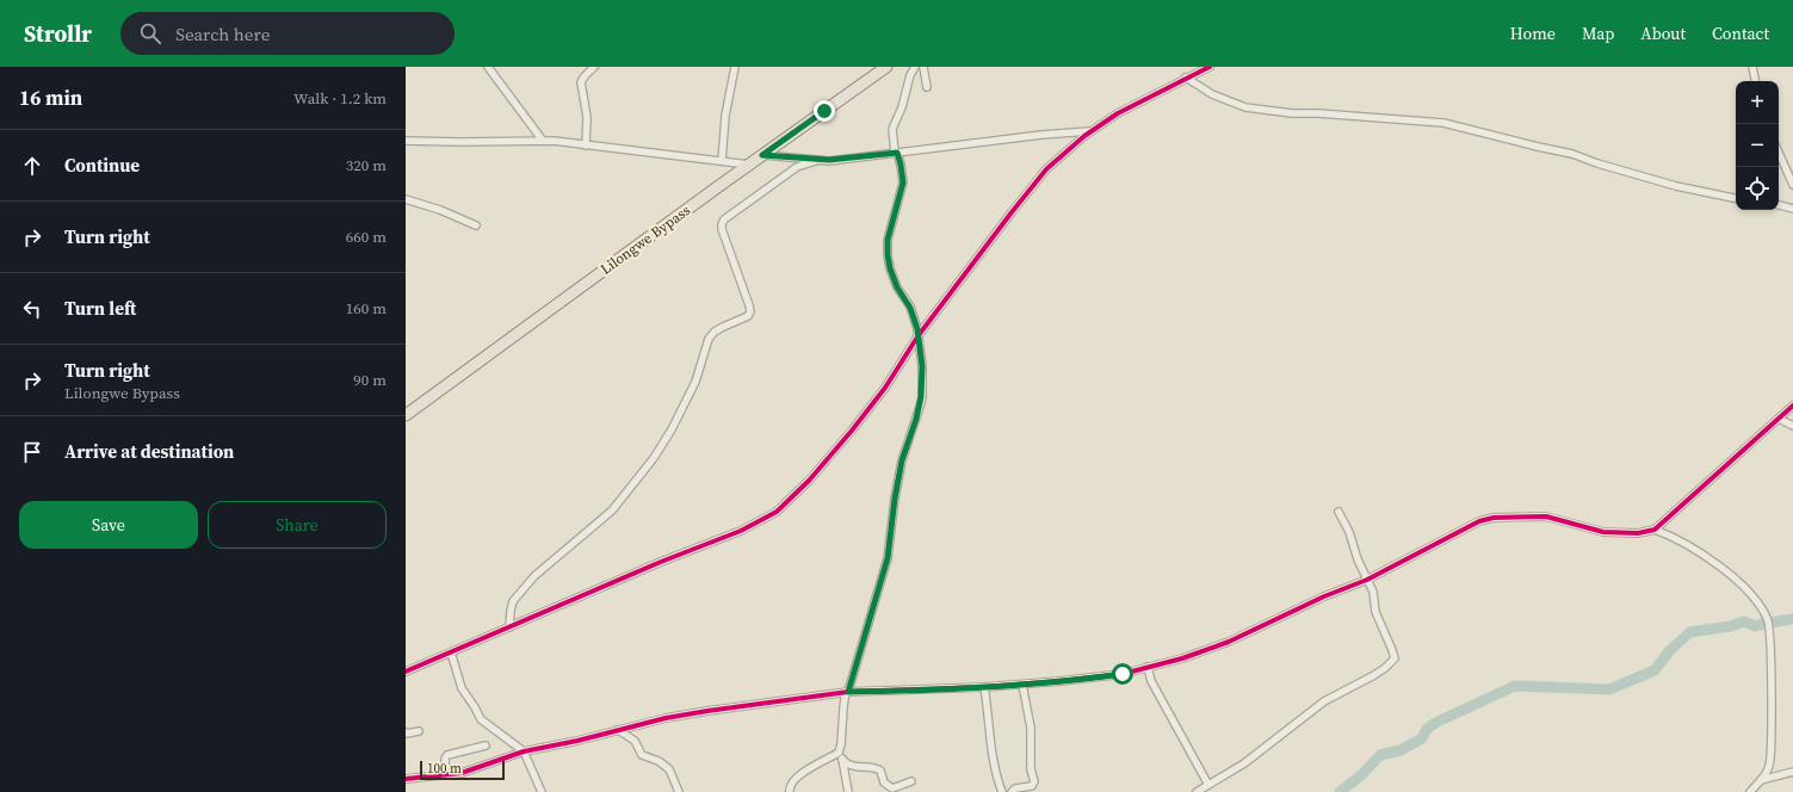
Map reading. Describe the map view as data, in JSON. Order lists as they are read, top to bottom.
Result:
{
  "streets": {
    "main road": ["Lilongwe Bypass"]
  },
  "scale_bar": "100 m",
  "page": {
    "header": "Strollr",
    "search": "Search here",
    "nav": [
      "Home",
      "Map",
      "About",
      "Contact"
    ],
    "heading": ["16 min", "Walk · 1.2 km"],
    "map_buttons": ["+", "−"],
    "list": [
      ["Continue", "320 m"],
      ["Turn right", "660 m"],
      ["Turn left", "160 m"],
      ["Turn right", "Lilongwe Bypass", "90 m"],
      "Arrive at destination"
    ],
    "buttons": ["Save", "Share"],
    "scale": "100 m"
  }
}
